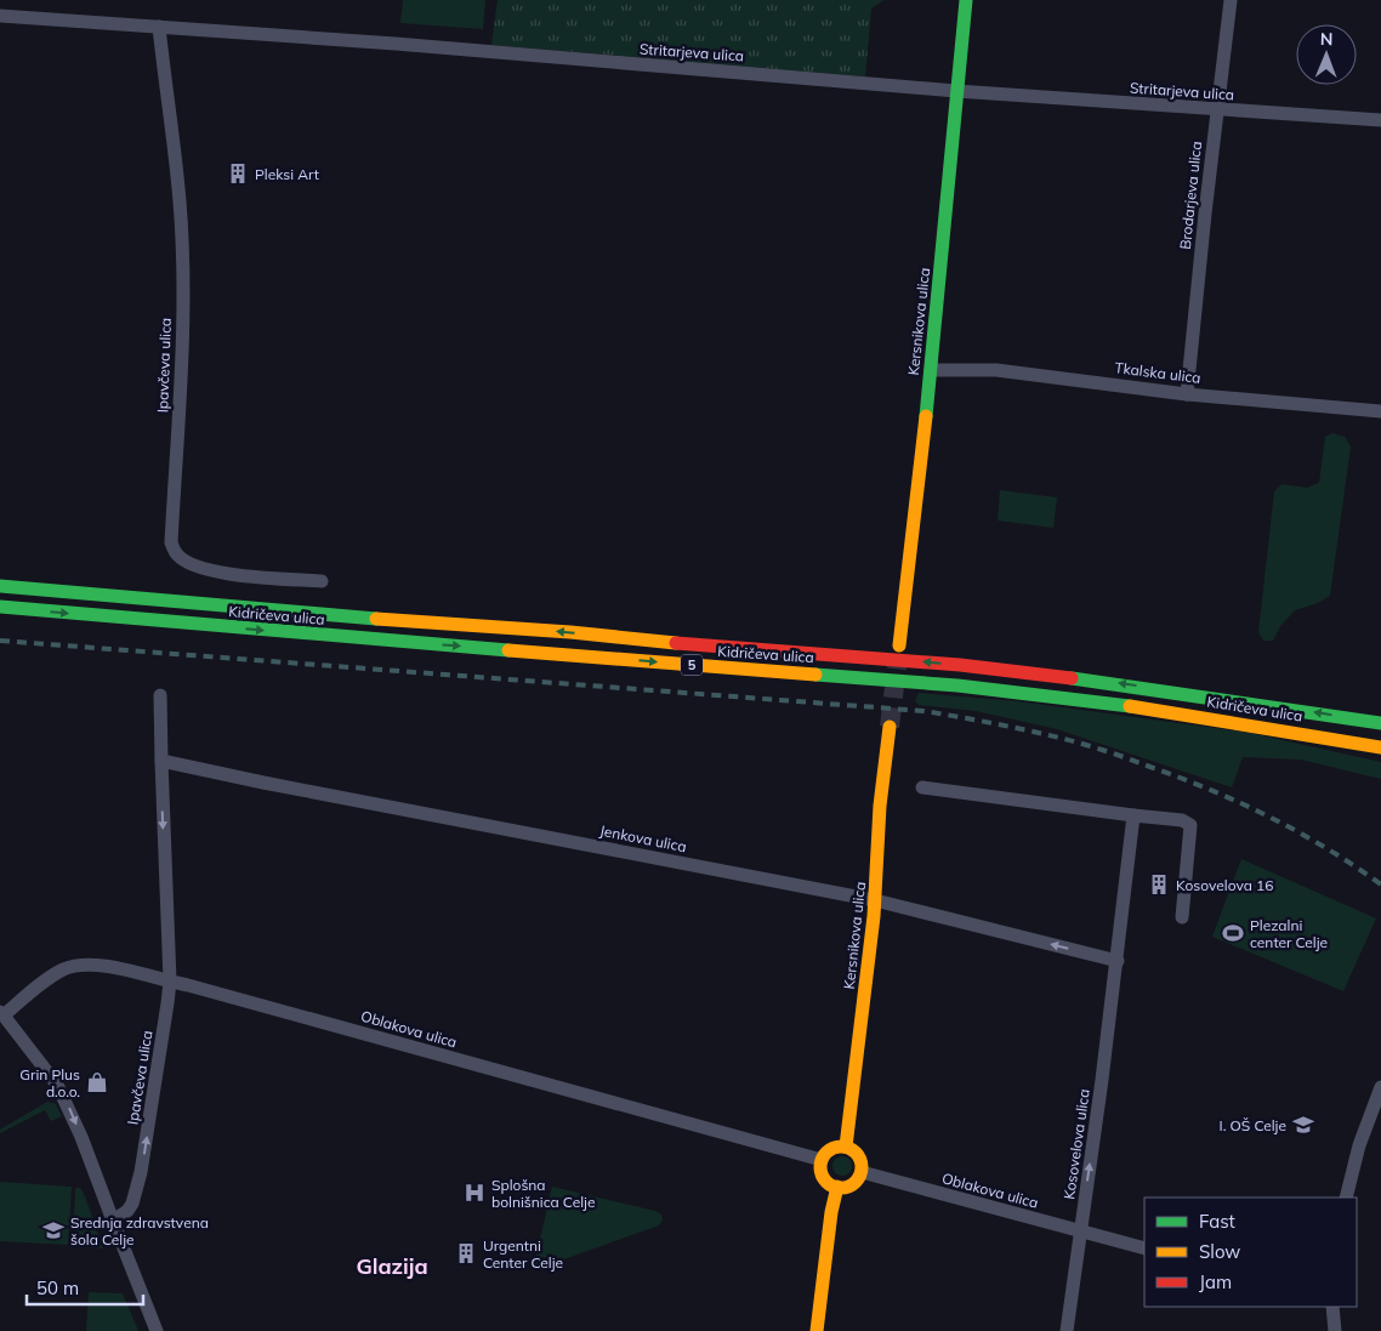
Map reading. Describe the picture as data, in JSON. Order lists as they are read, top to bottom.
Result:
{
  "streets": {
    "main road": ["Kersnikova ulica", "Kidričeva ulica", "5"],
    "street": [
      "Stritarjeva ulica",
      "Brodarjeva ulica",
      "Ipavčeva ulica",
      "Tkalska ulica",
      "Jenkova ulica",
      "Oblakova ulica",
      "Kosovelova ulica"
    ]
  },
  "crossings": [
    ["Stritarjeva ulica", "Brodarjeva ulica"],
    ["Stritarjeva ulica", "Kersnikova ulica"],
    ["Stritarjeva ulica", "Ipavčeva ulica"],
    ["Brodarjeva ulica", "Tkalska ulica"],
    ["Kersnikova ulica", "Tkalska ulica"],
    ["Kersnikova ulica", "Jenkova ulica"],
    ["Kersnikova ulica", "Oblakova ulica"],
    ["Ipavčeva ulica", "Jenkova ulica"],
    ["Ipavčeva ulica", "Oblakova ulica"],
    ["Jenkova ulica", "Kosovelova ulica"],
    ["Oblakova ulica", "Kosovelova ulica"]
  ],
  "one_way": ["Kosovelova ulica"],
  "districts": ["Glazija"],
  "places": {
    "building": ["Pleksi Art", "Kosovelova 16", "Urgentni Center Celje"],
    "sports": ["Plezalni center Celje"],
    "shop": ["Grin Plus d.o.o."],
    "school or university": ["I. OŠ Celje", "Srednja zdravstvena šola Celje"],
    "hospital": ["Splošna bolnišnica Celje"]
  },
  "legend": ["Fast", "Slow", "Jam"],
  "scale_bar": "50 m",
  "north": "top"
}
